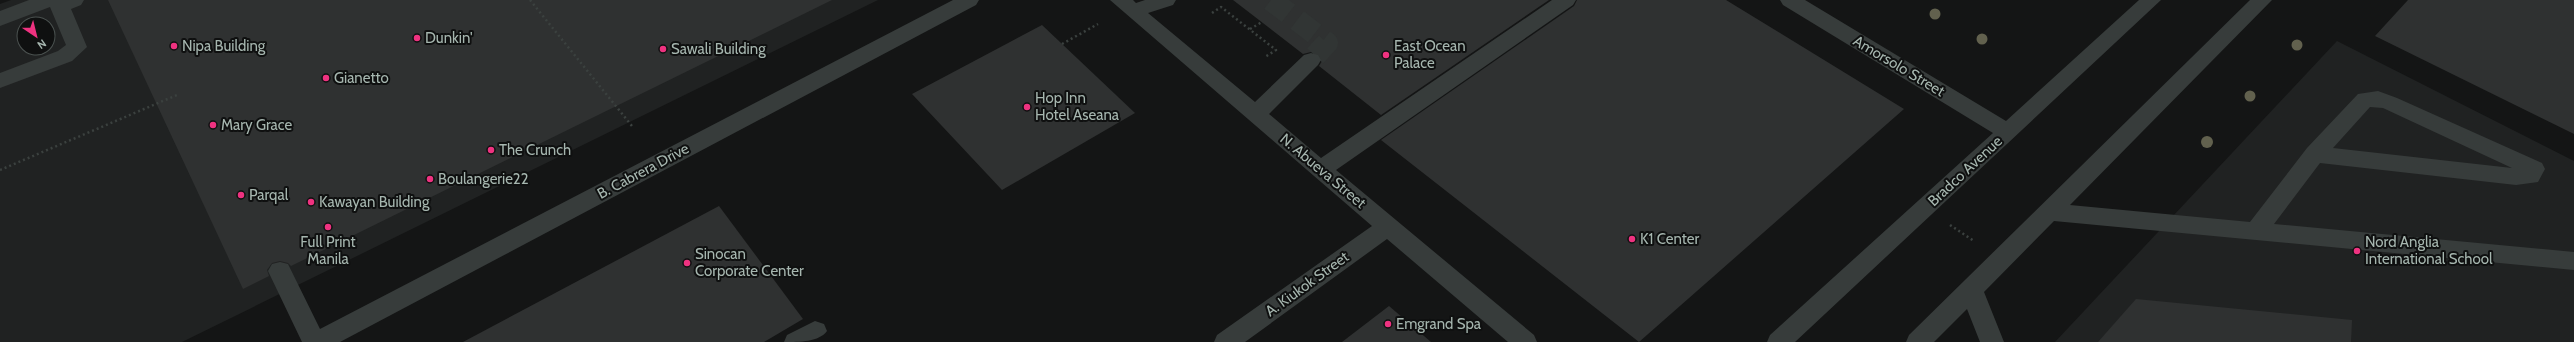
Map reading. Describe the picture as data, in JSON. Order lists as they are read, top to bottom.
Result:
{
  "streets": {
    "street": [
      "Amorsolo Street",
      "B. Cabrera Drive",
      "N. Abueva Street",
      "Bradco Avenue",
      "A. Kiukok Street"
    ]
  },
  "crossings": [
    ["Amorsolo Street", "Bradco Avenue"],
    ["N. Abueva Street", "A. Kiukok Street"]
  ],
  "places": [
    "Dunkin'",
    "Nipa Building",
    "Sawali Building",
    "East Ocean Palace",
    "Gianetto",
    "Hop Inn Hotel Aseana",
    "Mary Grace",
    "The Crunch",
    "Boulangerie22",
    "Parqal",
    "Kawayan Building",
    "Full Print Manila",
    "K1 Center",
    "Nord Anglia International School",
    "Sinocan Corporate Center",
    "Emgrand Spa"
  ],
  "north": "bottom right"
}
